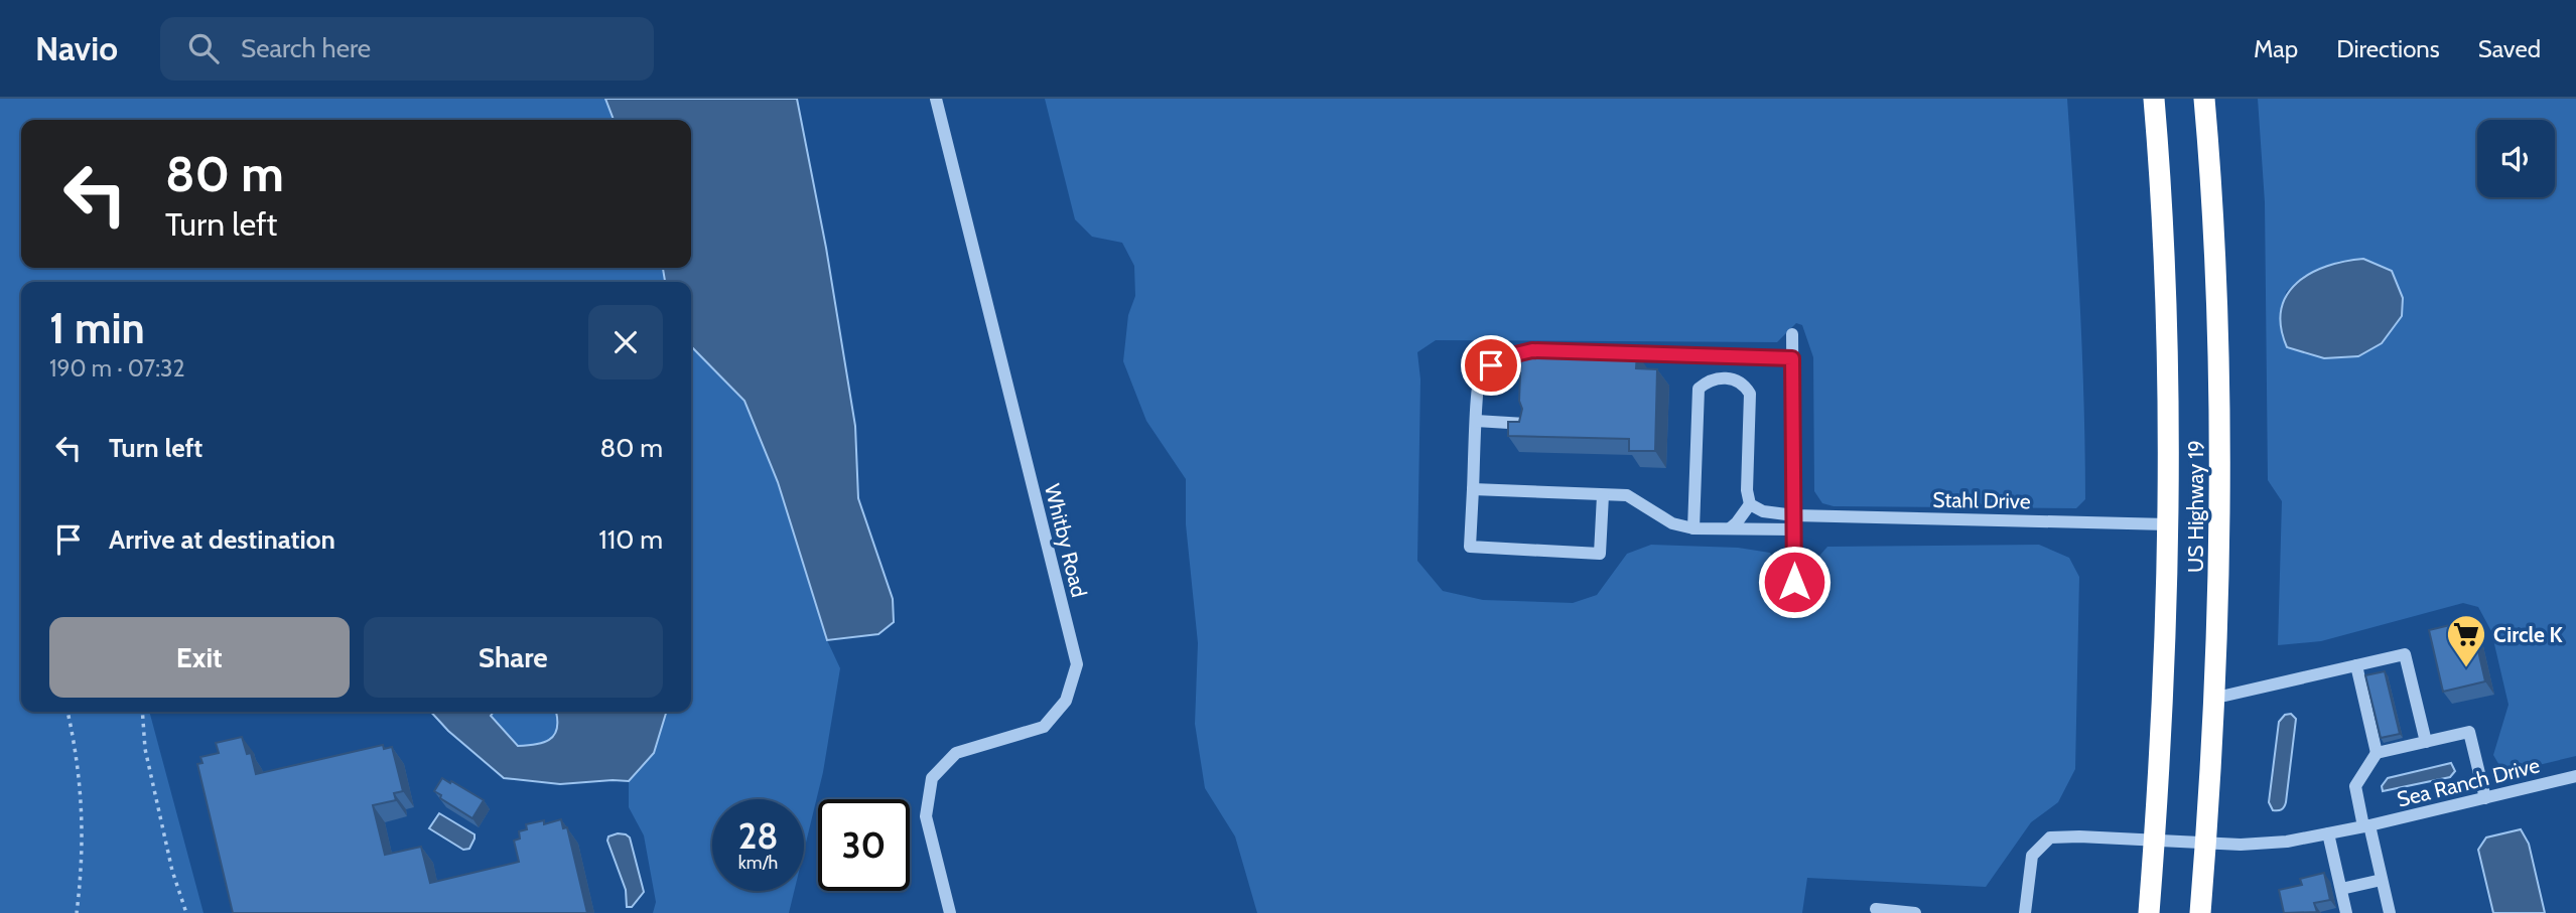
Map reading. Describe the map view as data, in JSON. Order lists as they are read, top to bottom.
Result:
{
  "streets": {
    "highway": ["US Highway 19"],
    "street": ["Stahl Drive", "Whitby Road", "Sea Ranch Drive"]
  },
  "crossings": [
    ["Stahl Drive", "US Highway 19"],
    ["US Highway 19", "Sea Ranch Drive"]
  ],
  "places": {
    "supermarket": ["Circle K"]
  },
  "page": {
    "header": "Navio",
    "search": "Search here",
    "nav": ["Map", "Directions", "Saved"],
    "turn": ["80 m", "Turn left"],
    "heading": ["1 min", "190 m · 07:32"],
    "list": [
      {
        "name": "Turn left",
        "value": "80 m"
      },
      {
        "name": "Arrive at destination",
        "value": "110 m"
      }
    ],
    "buttons": ["Exit", "Share"],
    "speed": "28 km/h",
    "limit": "30"
  }
}
